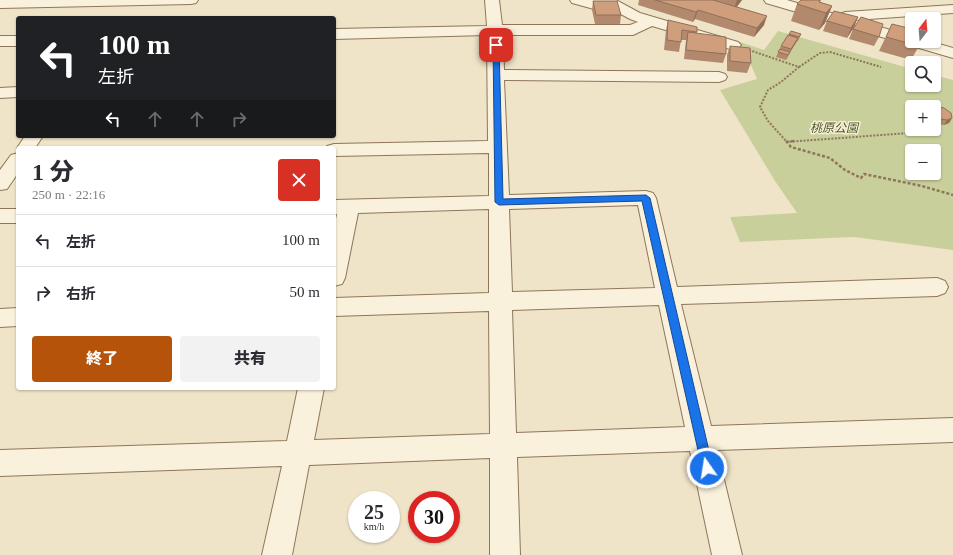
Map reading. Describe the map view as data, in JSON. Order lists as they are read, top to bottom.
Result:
{
  "parks": ["桃原公園"],
  "north": "top",
  "page": {
    "map_buttons": ["+", "−"],
    "turn": ["100 m", "左折"],
    "heading": ["1 分", "250 m · 22:16"],
    "list": [
      {
        "name": "左折",
        "value": "100 m"
      },
      {
        "name": "右折",
        "value": "50 m"
      }
    ],
    "buttons": ["終了", "共有"],
    "speed": "25 km/h",
    "limit": "30"
  }
}
